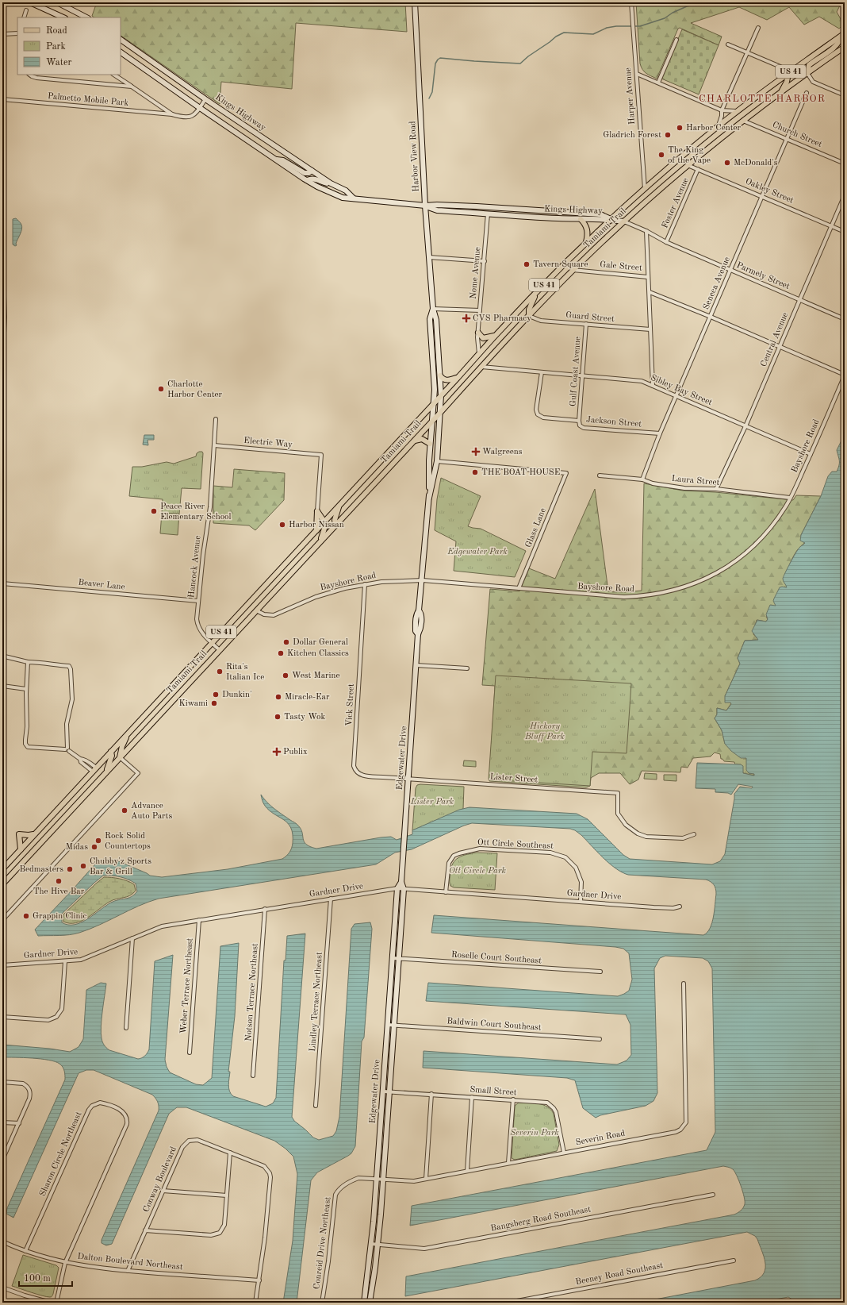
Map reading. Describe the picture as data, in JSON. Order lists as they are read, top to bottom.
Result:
{
  "streets": {
    "main road": [
      "US 41",
      "Kings Highway",
      "Harbor View Road",
      "Tamiami Trail",
      "Edgewater Drive"
    ],
    "street": [
      "Harper Avenue",
      "Palmetto Mobile Park",
      "Church Street",
      "Oakley Street",
      "Foster Avenue",
      "Gale Street",
      "Nome Avenue",
      "Parmely Street",
      "Seneca Avenue",
      "Guard Street",
      "Central Avenue",
      "Gulf Coast Avenue",
      "Sibley Bay Street",
      "Jackson Street",
      "Electric Way",
      "Bayshore Road",
      "Laura Street",
      "Glass Lane",
      "Hancock Avenue",
      "Beaver Lane",
      "Vick Street",
      "Lister Street",
      "Ott Circle Southeast",
      "Gardner Drive",
      "Roselle Court Southeast",
      "Weber Terrace Northeast",
      "Notson Terrace Northeast",
      "Lindley Terrace Northeast",
      "Baldwin Court Southeast",
      "Small Street",
      "Severin Road",
      "Sharon Circle Northeast",
      "Conway Boulevard",
      "Bangsberg Road Southeast",
      "Conreid Drive Northeast",
      "Dalton Boulevard Northeast",
      "Beeney Road Southeast"
    ]
  },
  "crossings": [
    ["Harper Avenue", "Tamiami Trail"],
    ["Palmetto Mobile Park", "Kings Highway"],
    ["Kings Highway", "Harbor View Road"],
    ["Kings Highway", "Tamiami Trail"],
    ["Kings Highway", "Nome Avenue"],
    ["Church Street", "Tamiami Trail"],
    ["Church Street", "Seneca Avenue"],
    ["Harbor View Road", "Tamiami Trail"],
    ["Harbor View Road", "Edgewater Drive"],
    ["Oakley Street", "Foster Avenue"],
    ["Oakley Street", "Tamiami Trail"],
    ["Oakley Street", "Seneca Avenue"],
    ["Oakley Street", "Central Avenue"],
    ["Foster Avenue", "Parmely Street"],
    ["Tamiami Trail", "Gale Street"],
    ["Tamiami Trail", "Nome Avenue"],
    ["Tamiami Trail", "Parmely Street"],
    ["Tamiami Trail", "Guard Street"],
    ["Tamiami Trail", "Sibley Bay Street"],
    ["Tamiami Trail", "Bayshore Road"],
    ["Tamiami Trail", "Hancock Avenue"],
    ["Tamiami Trail", "Edgewater Drive"],
    ["Parmely Street", "Seneca Avenue"],
    ["Parmely Street", "Central Avenue"],
    ["Seneca Avenue", "Sibley Bay Street"],
    ["Seneca Avenue", "Jackson Street"],
    ["Seneca Avenue", "Laura Street"],
    ["Guard Street", "Gulf Coast Avenue"],
    ["Central Avenue", "Sibley Bay Street"],
    ["Central Avenue", "Laura Street"],
    ["Gulf Coast Avenue", "Sibley Bay Street"],
    ["Gulf Coast Avenue", "Jackson Street"],
    ["Sibley Bay Street", "Jackson Street"],
    ["Sibley Bay Street", "Bayshore Road"],
    ["Electric Way", "Hancock Avenue"],
    ["Bayshore Road", "Laura Street"],
    ["Bayshore Road", "Glass Lane"],
    ["Bayshore Road", "Vick Street"],
    ["Bayshore Road", "Edgewater Drive"],
    ["Glass Lane", "Edgewater Drive"],
    ["Hancock Avenue", "Beaver Lane"],
    ["Vick Street", "Edgewater Drive"],
    ["Vick Street", "Lister Street"],
    ["Edgewater Drive", "Lister Street"],
    ["Edgewater Drive", "Gardner Drive"],
    ["Edgewater Drive", "Roselle Court Southeast"],
    ["Edgewater Drive", "Baldwin Court Southeast"],
    ["Edgewater Drive", "Small Street"],
    ["Edgewater Drive", "Severin Road"],
    ["Edgewater Drive", "Bangsberg Road Southeast"],
    ["Edgewater Drive", "Conreid Drive Northeast"],
    ["Ott Circle Southeast", "Gardner Drive"],
    ["Gardner Drive", "Weber Terrace Northeast"],
    ["Gardner Drive", "Notson Terrace Northeast"],
    ["Gardner Drive", "Lindley Terrace Northeast"],
    ["Small Street", "Severin Road"],
    ["Severin Road", "Conreid Drive Northeast"],
    ["Sharon Circle Northeast", "Dalton Boulevard Northeast"],
    ["Conway Boulevard", "Dalton Boulevard Northeast"]
  ],
  "districts": ["CHARLOTTE HARBOR"],
  "parks": [
    "Edgewater Park",
    "Hickory Bluff Park",
    "Lister Park",
    "Ott Circle Park",
    "Severin Park"
  ],
  "places": {
    "other": [
      "Harbor Center",
      "Gladrich Forest",
      "The King of the Vape",
      "McDonald's",
      "Tavern Square",
      "Charlotte Harbor Center",
      "THE BOAT HOUSE",
      "Peace River Elementary School",
      "Harbor Nissan",
      "Dollar General",
      "Kitchen Classics",
      "Rita's Italian Ice",
      "West Marine",
      "Dunkin'",
      "Miracle-Ear",
      "Kiwami",
      "Tasty Wok",
      "Advance Auto Parts",
      "Rock Solid Countertops",
      "Midas",
      "Chubby'z Sports Bar & Grill",
      "Bedmasters",
      "The Hive Bar",
      "Grappin Clinic"
    ],
    "health": ["CVS Pharmacy", "Walgreens", "Publix"]
  },
  "legend": ["Road", "Park", "Water"],
  "scale_bar": "100 m"
}
